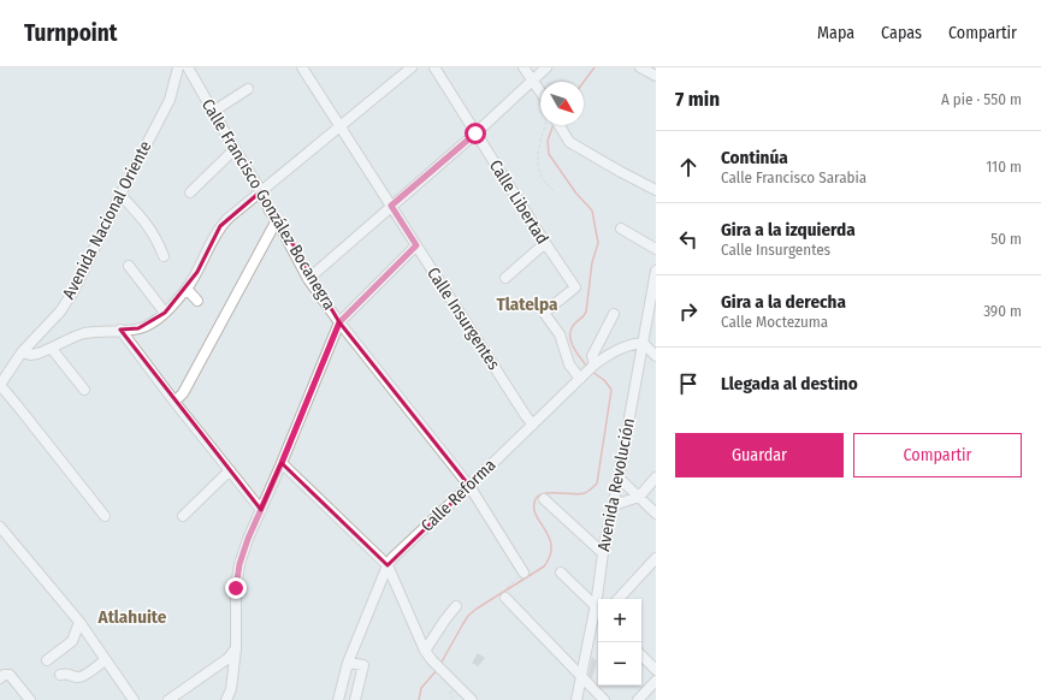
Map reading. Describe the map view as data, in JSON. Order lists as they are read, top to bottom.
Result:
{
  "streets": {
    "street": [
      "Calle Libertad",
      "Calle Francisco González Bocanegra",
      "Avenida Nacional Oriente",
      "Calle Insurgentes",
      "Avenida Revolución",
      "Calle Reforma"
    ]
  },
  "crossings": [
    ["Calle Libertad", "Calle Reforma"],
    ["Calle Francisco González Bocanegra", "Calle Reforma"],
    ["Calle Insurgentes", "Calle Reforma"],
    ["Avenida Revolución", "Calle Reforma"]
  ],
  "districts": ["Tlatelpa", "Atlahuite"],
  "north": "bottom right",
  "page": {
    "header": "Turnpoint",
    "nav": ["Mapa", "Capas", "Compartir"],
    "heading": ["7 min", "A pie · 550 m"],
    "list": [
      ["Continúa", "Calle Francisco Sarabia", "110 m"],
      ["Gira a la izquierda", "Calle Insurgentes", "50 m"],
      ["Gira a la derecha", "Calle Moctezuma", "390 m"],
      "Llegada al destino"
    ],
    "buttons": ["Guardar", "Compartir"],
    "map_buttons": ["+", "−"]
  }
}
